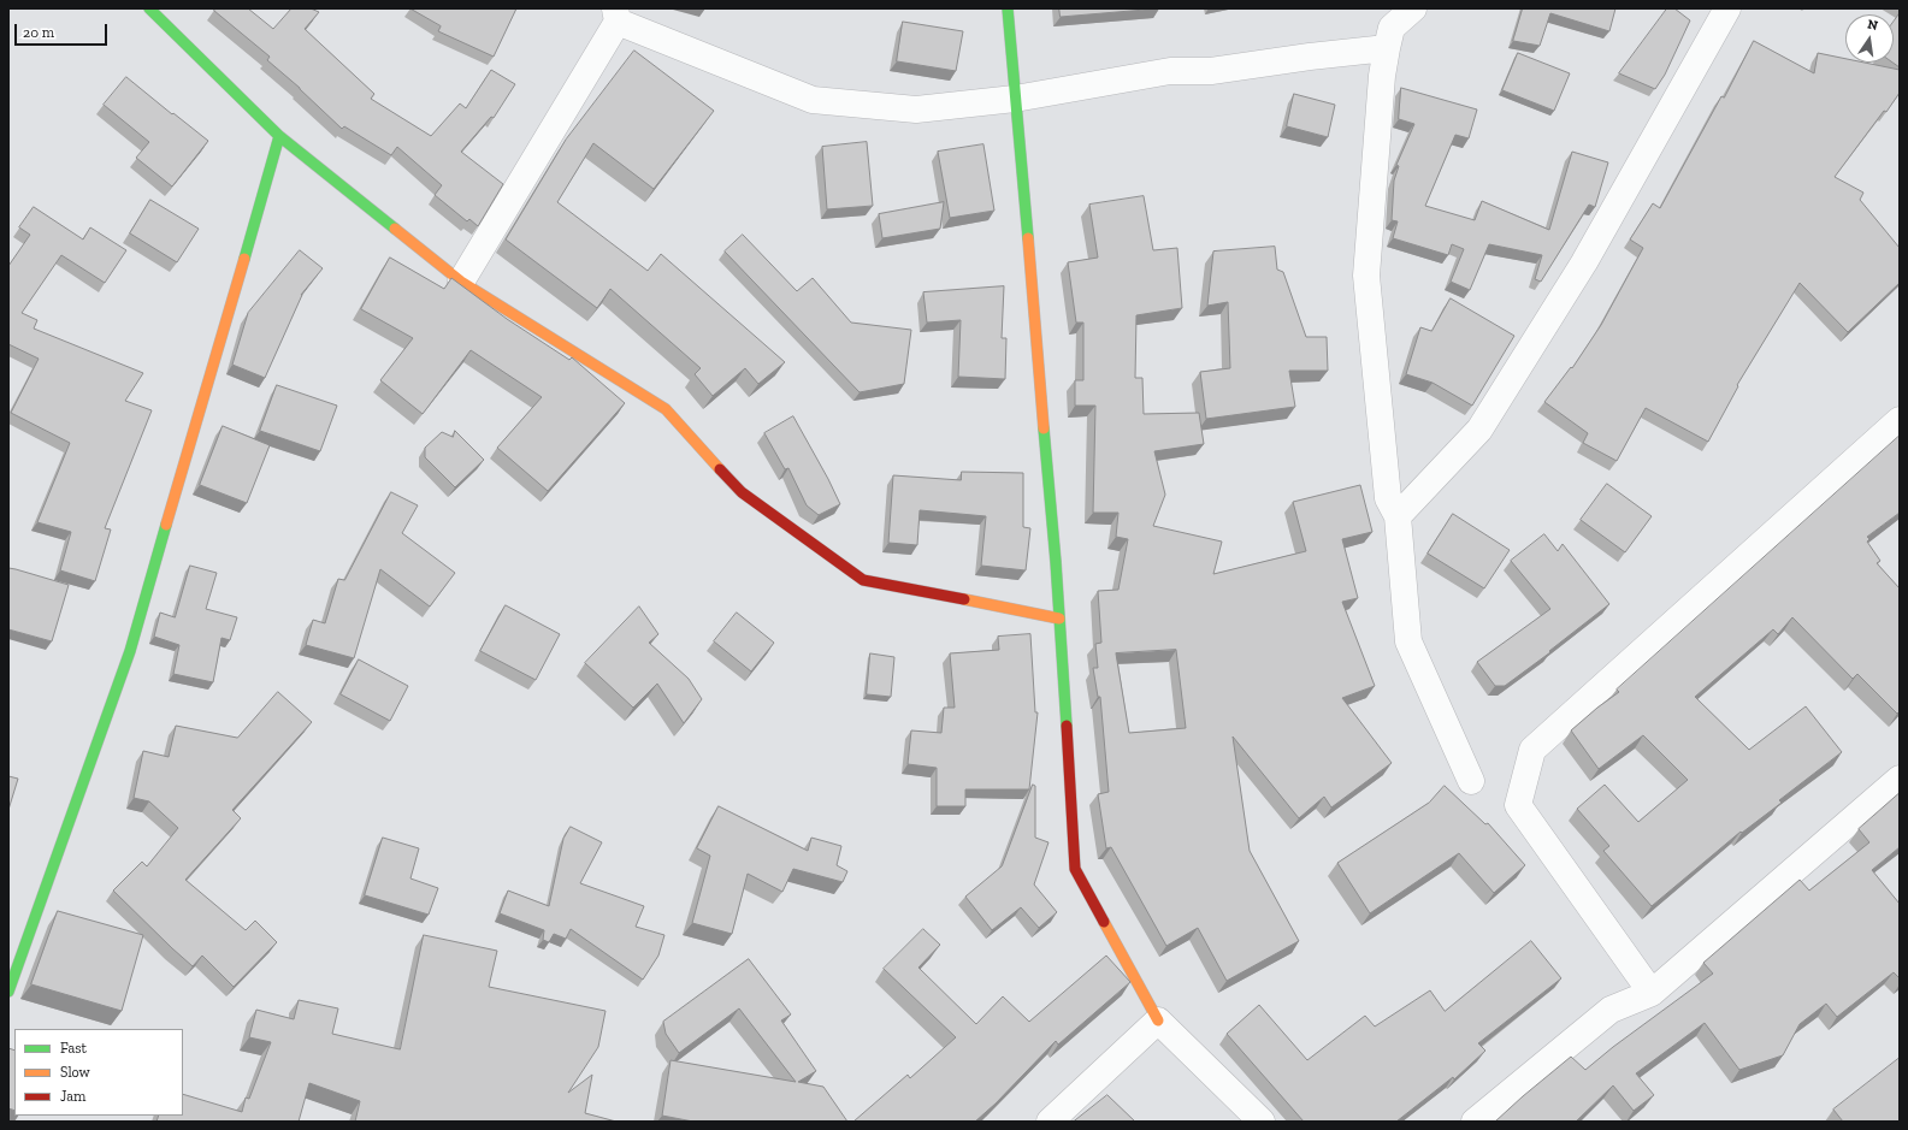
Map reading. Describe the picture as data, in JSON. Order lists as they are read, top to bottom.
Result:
{
  "legend": ["Fast", "Slow", "Jam"],
  "scale_bar": "20 m",
  "north": "top"
}
